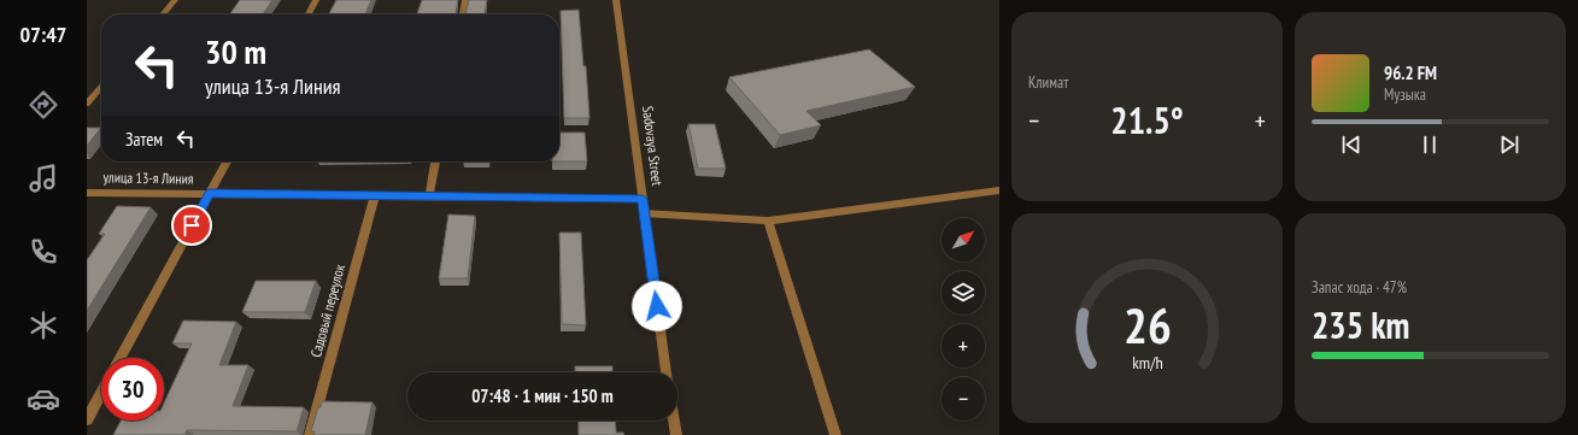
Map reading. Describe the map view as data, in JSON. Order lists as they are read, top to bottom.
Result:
{
  "streets": {
    "street": ["Sadovaya Street", "улица 13-я Линия", "Садовый переулок"]
  },
  "crossings": [
    ["Sadovaya Street", "улица 13-я Линия"],
    ["улица 13-я Линия", "Садовый переулок"]
  ],
  "north": "top right",
  "page": {
    "tabs": "07:47",
    "tile": [
      "Климат",
      ["Запас хода · 47%", "235 km"]
    ],
    "turn": ["30 m", "улица 13-я Линия"],
    "song": ["96.2 FM", "Музыка"],
    "heat": ["−", "21.5°", "+"],
    "then": "Затем",
    "map_buttons": ["+", "−"],
    "limit": "30",
    "trip": "07:48 · 1 мин · 150 m",
    "gauge": ["26", "km/h"]
  }
}
